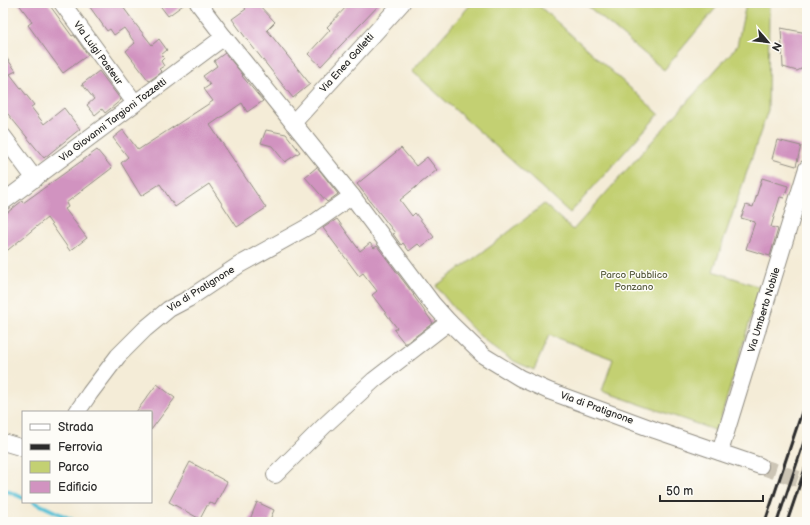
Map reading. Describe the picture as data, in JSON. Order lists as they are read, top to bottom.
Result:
{
  "streets": {
    "street": [
      "Via Luigi Pasteur",
      "Via Enea Galletti",
      "Via Giovanni Targioni Tozzetti",
      "Via di Pratignone",
      "Via Umberto Nobile"
    ]
  },
  "crossings": [
    ["Via Luigi Pasteur", "Via Giovanni Targioni Tozzetti"],
    ["Via Enea Galletti", "Via di Pratignone"],
    ["Via Giovanni Targioni Tozzetti", "Via di Pratignone"],
    ["Via di Pratignone", "Via Umberto Nobile"]
  ],
  "parks": ["Parco Pubblico Ponzano"],
  "legend": [
    "Strada",
    "Ferrovia",
    "Parco",
    "Edificio"
  ],
  "scale_bar": "50 m",
  "north": "bottom right"
}
